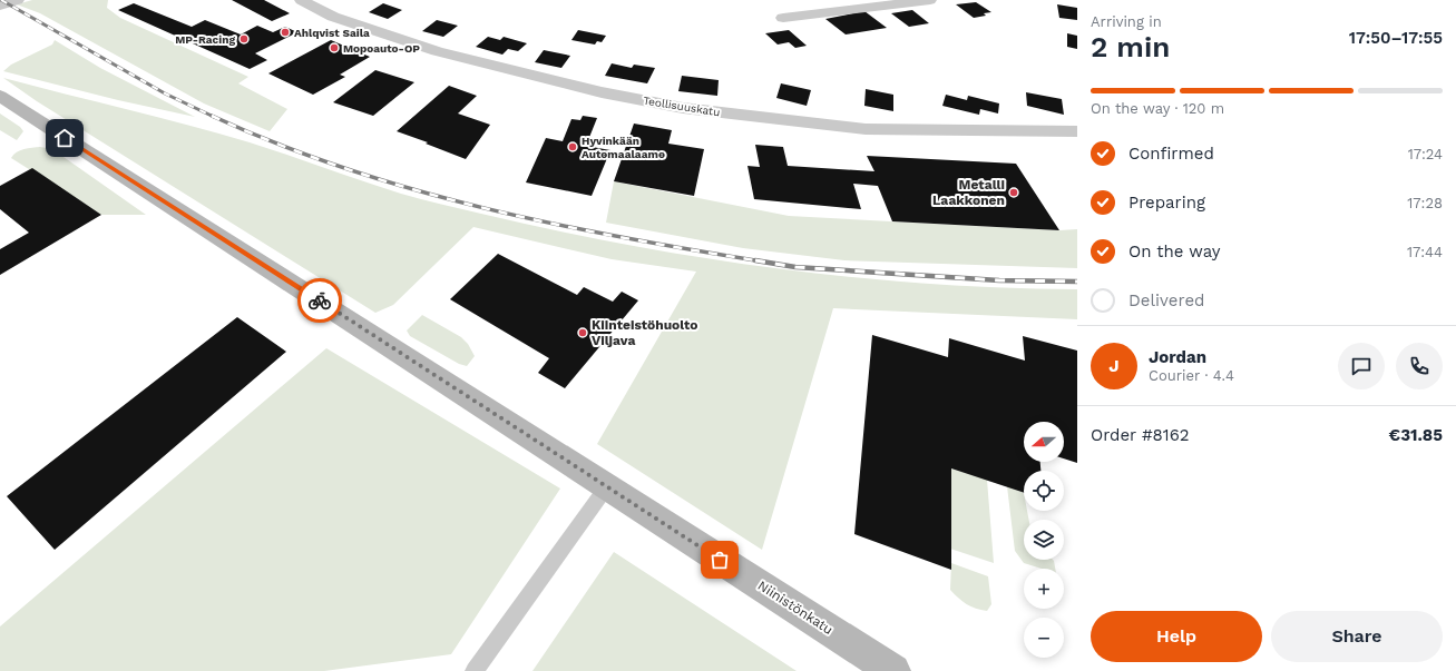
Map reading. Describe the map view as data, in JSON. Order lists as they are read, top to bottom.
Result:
{
  "streets": {
    "street": ["Teollisuuskatu", "Niinistönkatu"]
  },
  "places": [
    "Ahlqvist Saila",
    "MP-Racing",
    "Mopoauto-OP",
    "Hyvinkään Automaalaamo",
    "Metalli Laakkonen",
    "Kiinteistöhuolto Viljava"
  ],
  "north": "left",
  "page": {
    "heading": ["2 min", "Arriving in", "17:50–17:55"],
    "panel": [
      "Jordan",
      "Courier · 4.4",
      "Order #8162",
      "€31.85"
    ],
    "bar": "On the way · 120 m",
    "list": [
      ["Confirmed", "17:24"],
      ["Preparing", "17:28"],
      ["On the way", "17:44"],
      "Delivered"
    ],
    "round": "J",
    "map_buttons": ["+", "−"],
    "buttons": ["Help", "Share"]
  }
}
